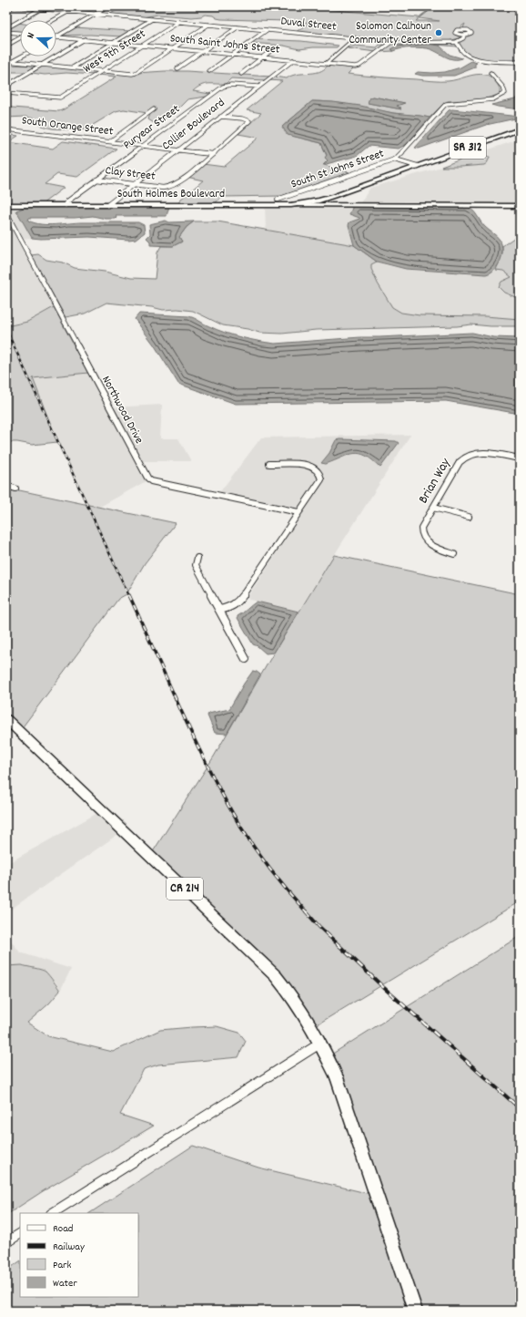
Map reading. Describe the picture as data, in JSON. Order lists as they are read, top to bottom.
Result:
{
  "streets": {
    "main road": ["SR 312", "South Holmes Boulevard", "CR 214"],
    "street": [
      "Duval Street",
      "South Saint Johns Street",
      "West 9th Street",
      "Collier Boulevard",
      "South Orange Street",
      "Puryear Street",
      "South St Johns Street",
      "Clay Street",
      "Northwood Drive",
      "Brian Way"
    ]
  },
  "crossings": [
    ["Duval Street", "South Saint Johns Street"],
    ["Duval Street", "West 9th Street"],
    ["South Saint Johns Street", "West 9th Street"],
    ["South Saint Johns Street", "Collier Boulevard"],
    ["Collier Boulevard", "South Orange Street"],
    ["Collier Boulevard", "Puryear Street"],
    ["Collier Boulevard", "Clay Street"],
    ["Collier Boulevard", "South Holmes Boulevard"],
    ["South Orange Street", "Puryear Street"],
    ["South Orange Street", "Clay Street"],
    ["Puryear Street", "Clay Street"],
    ["Puryear Street", "South Holmes Boulevard"],
    ["SR 312", "South Holmes Boulevard"]
  ],
  "places": ["Solomon Calhoun Community Center"],
  "legend": [
    "Road",
    "Railway",
    "Park",
    "Water"
  ],
  "north": "left"
}
